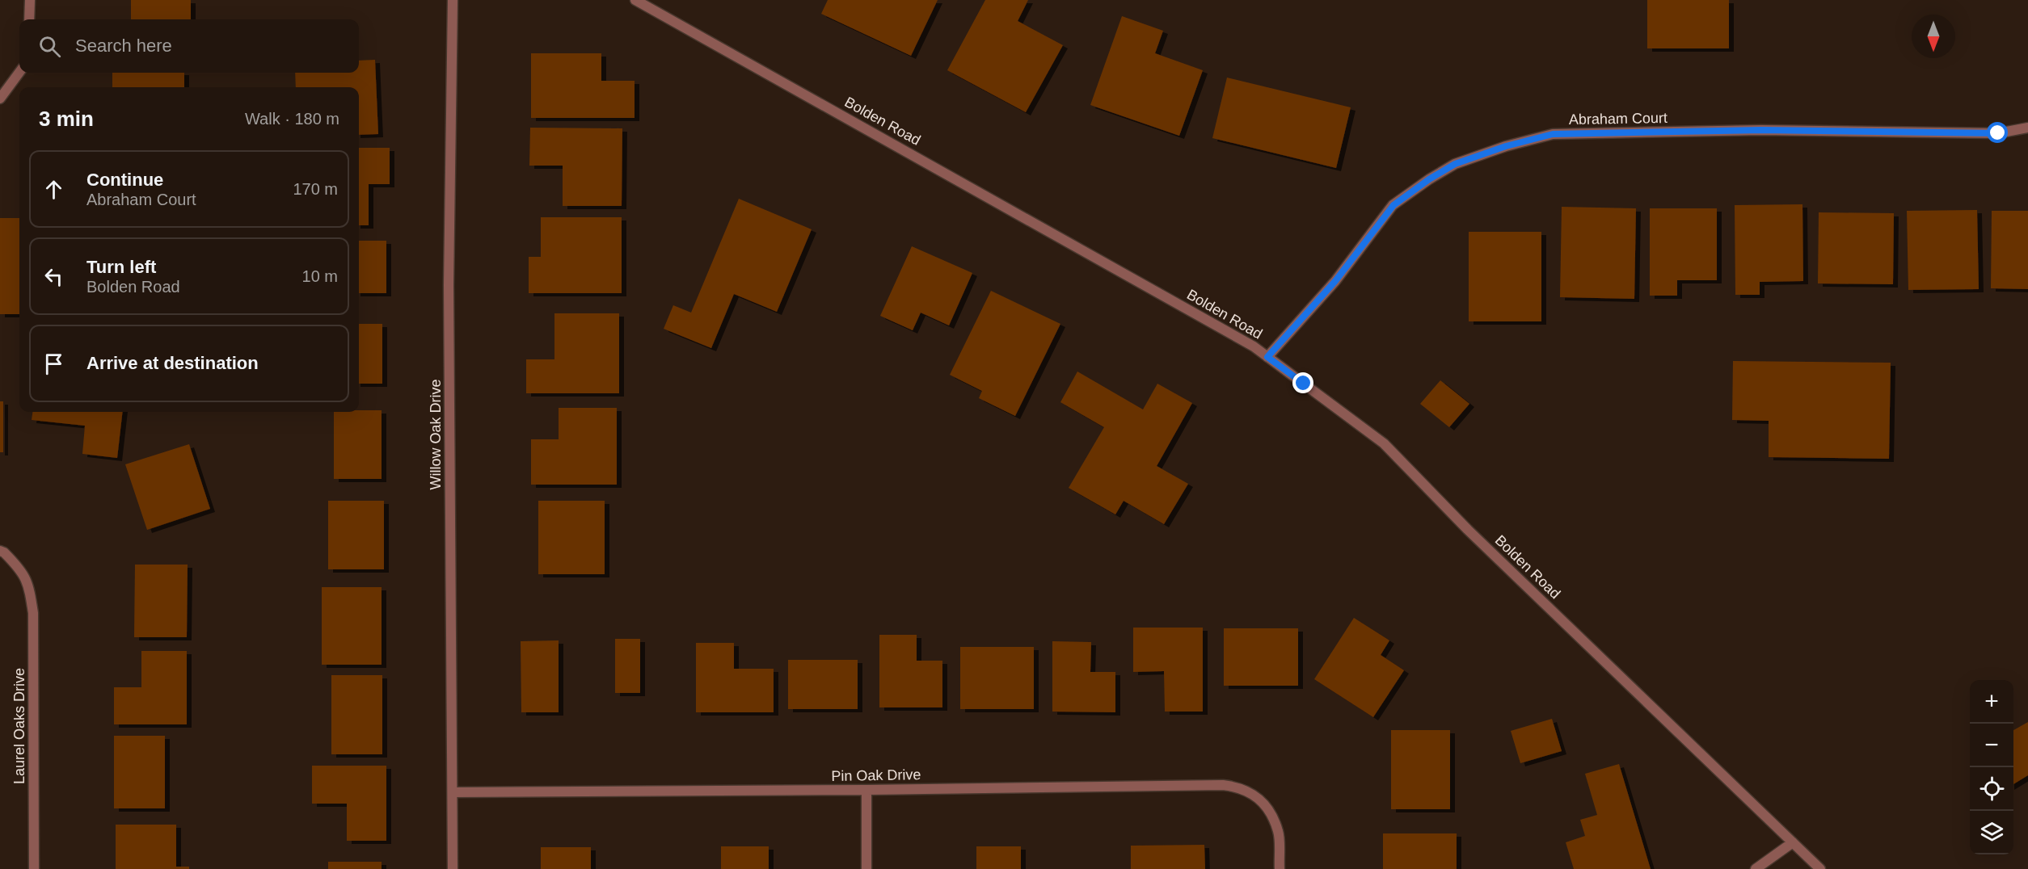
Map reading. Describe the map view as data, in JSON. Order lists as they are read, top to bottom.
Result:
{
  "streets": {
    "street": [
      "Abraham Court",
      "Bolden Road",
      "Willow Oak Drive",
      "Laurel Oaks Drive",
      "Pin Oak Drive"
    ]
  },
  "crossings": [
    ["Abraham Court", "Bolden Road"],
    ["Willow Oak Drive", "Pin Oak Drive"]
  ],
  "north": "bottom",
  "page": {
    "search": "Search here",
    "heading": ["3 min", "Walk · 180 m"],
    "list": [
      ["Continue", "Abraham Court", "170 m"],
      ["Turn left", "Bolden Road", "10 m"],
      "Arrive at destination"
    ],
    "map_buttons": ["+", "−"]
  }
}
